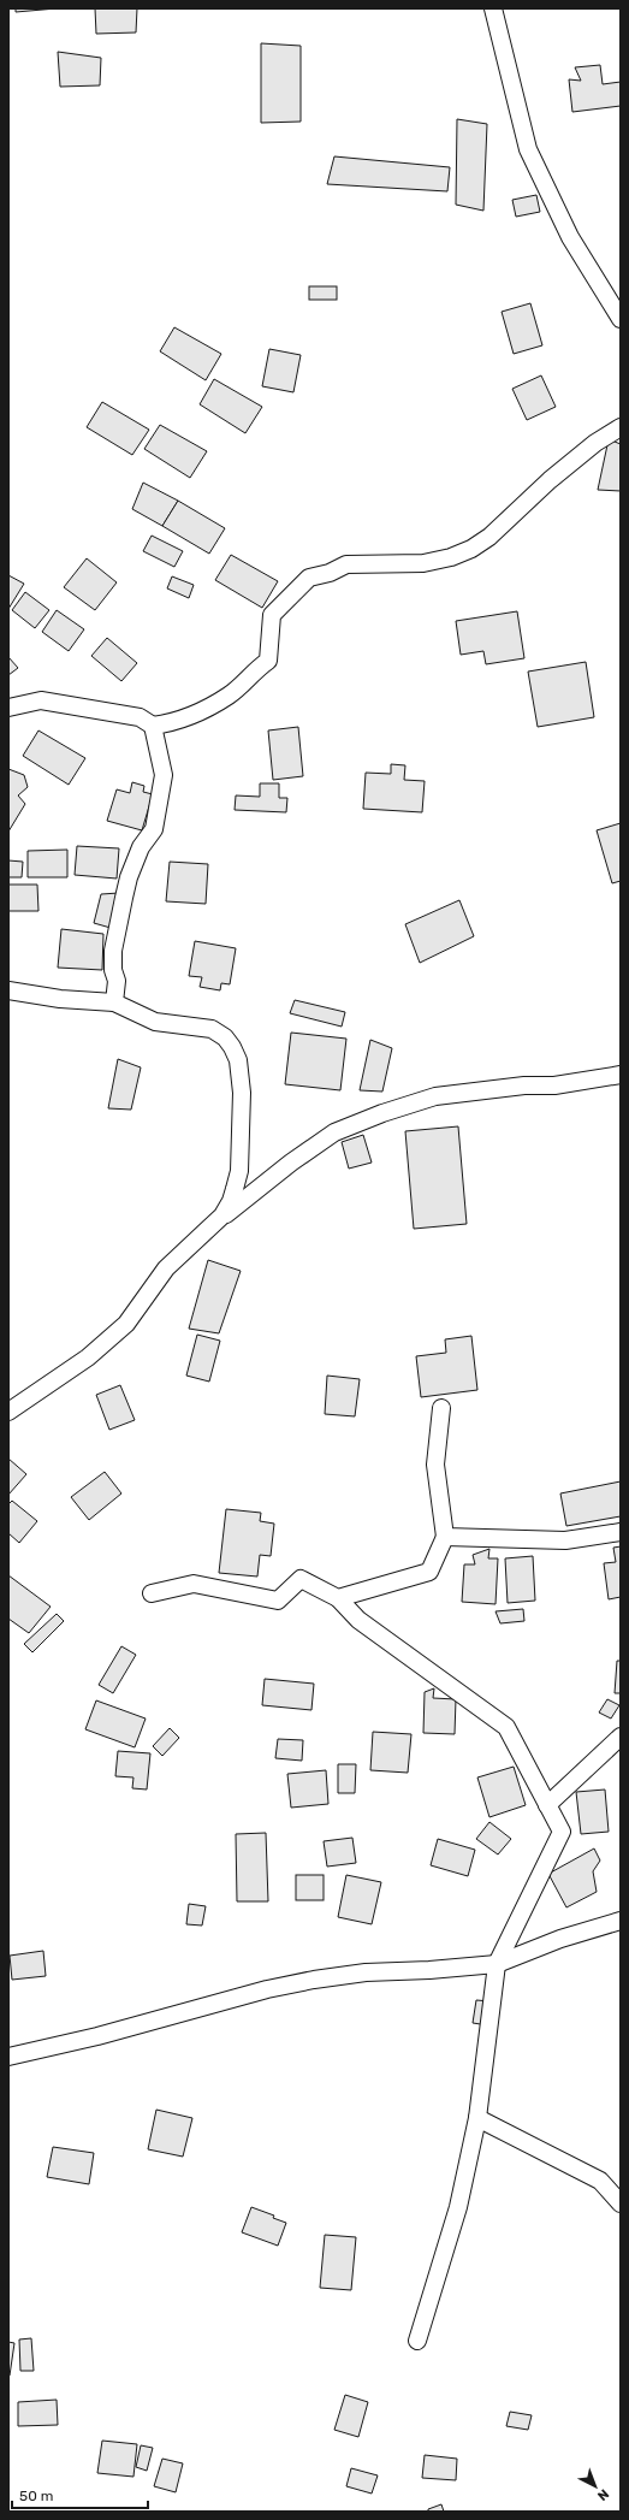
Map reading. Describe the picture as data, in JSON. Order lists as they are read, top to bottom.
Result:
{
  "scale_bar": "50 m",
  "north": "bottom right"
}
